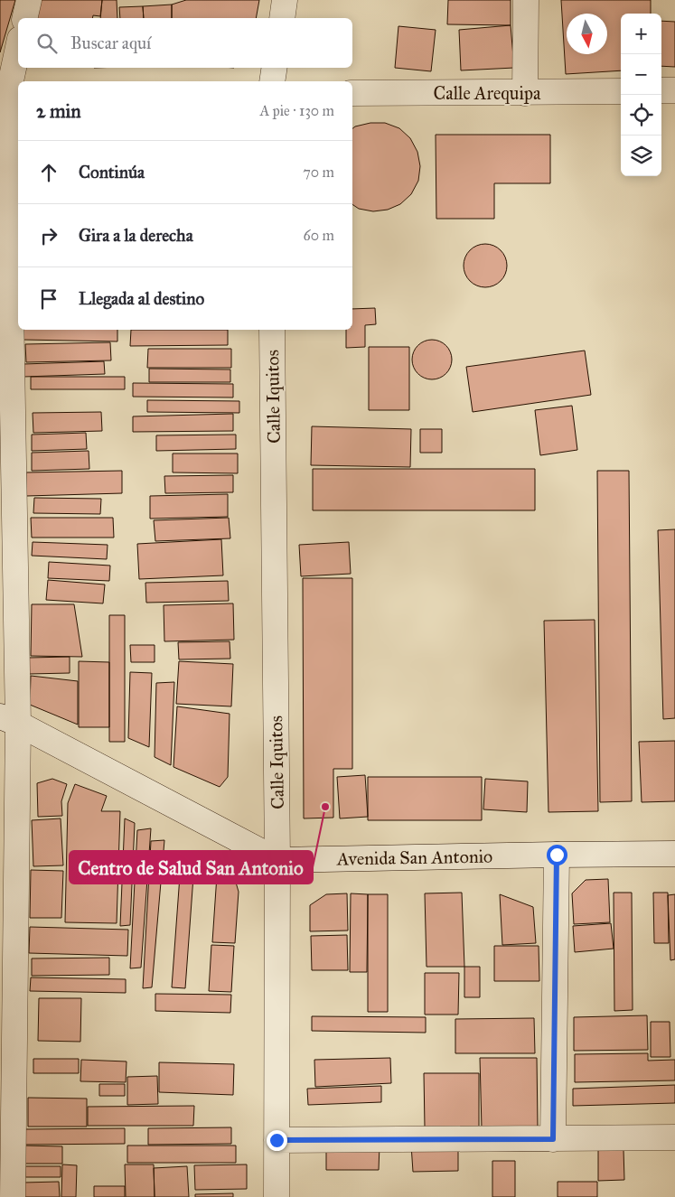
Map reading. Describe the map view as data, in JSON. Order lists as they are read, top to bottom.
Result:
{
  "streets": {
    "street": ["Calle Arequipa", "Calle Iquitos", "Avenida San Antonio"]
  },
  "crossings": [
    ["Calle Iquitos", "Avenida San Antonio"]
  ],
  "places": ["Centro de Salud San Antonio"],
  "north": "bottom",
  "page": {
    "map_buttons": ["+", "−"],
    "search": "Buscar aquí",
    "heading": ["2 min", "A pie · 130 m"],
    "list": [
      ["Continúa", "70 m"],
      ["Gira a la derecha", "60 m"],
      "Llegada al destino"
    ]
  }
}
